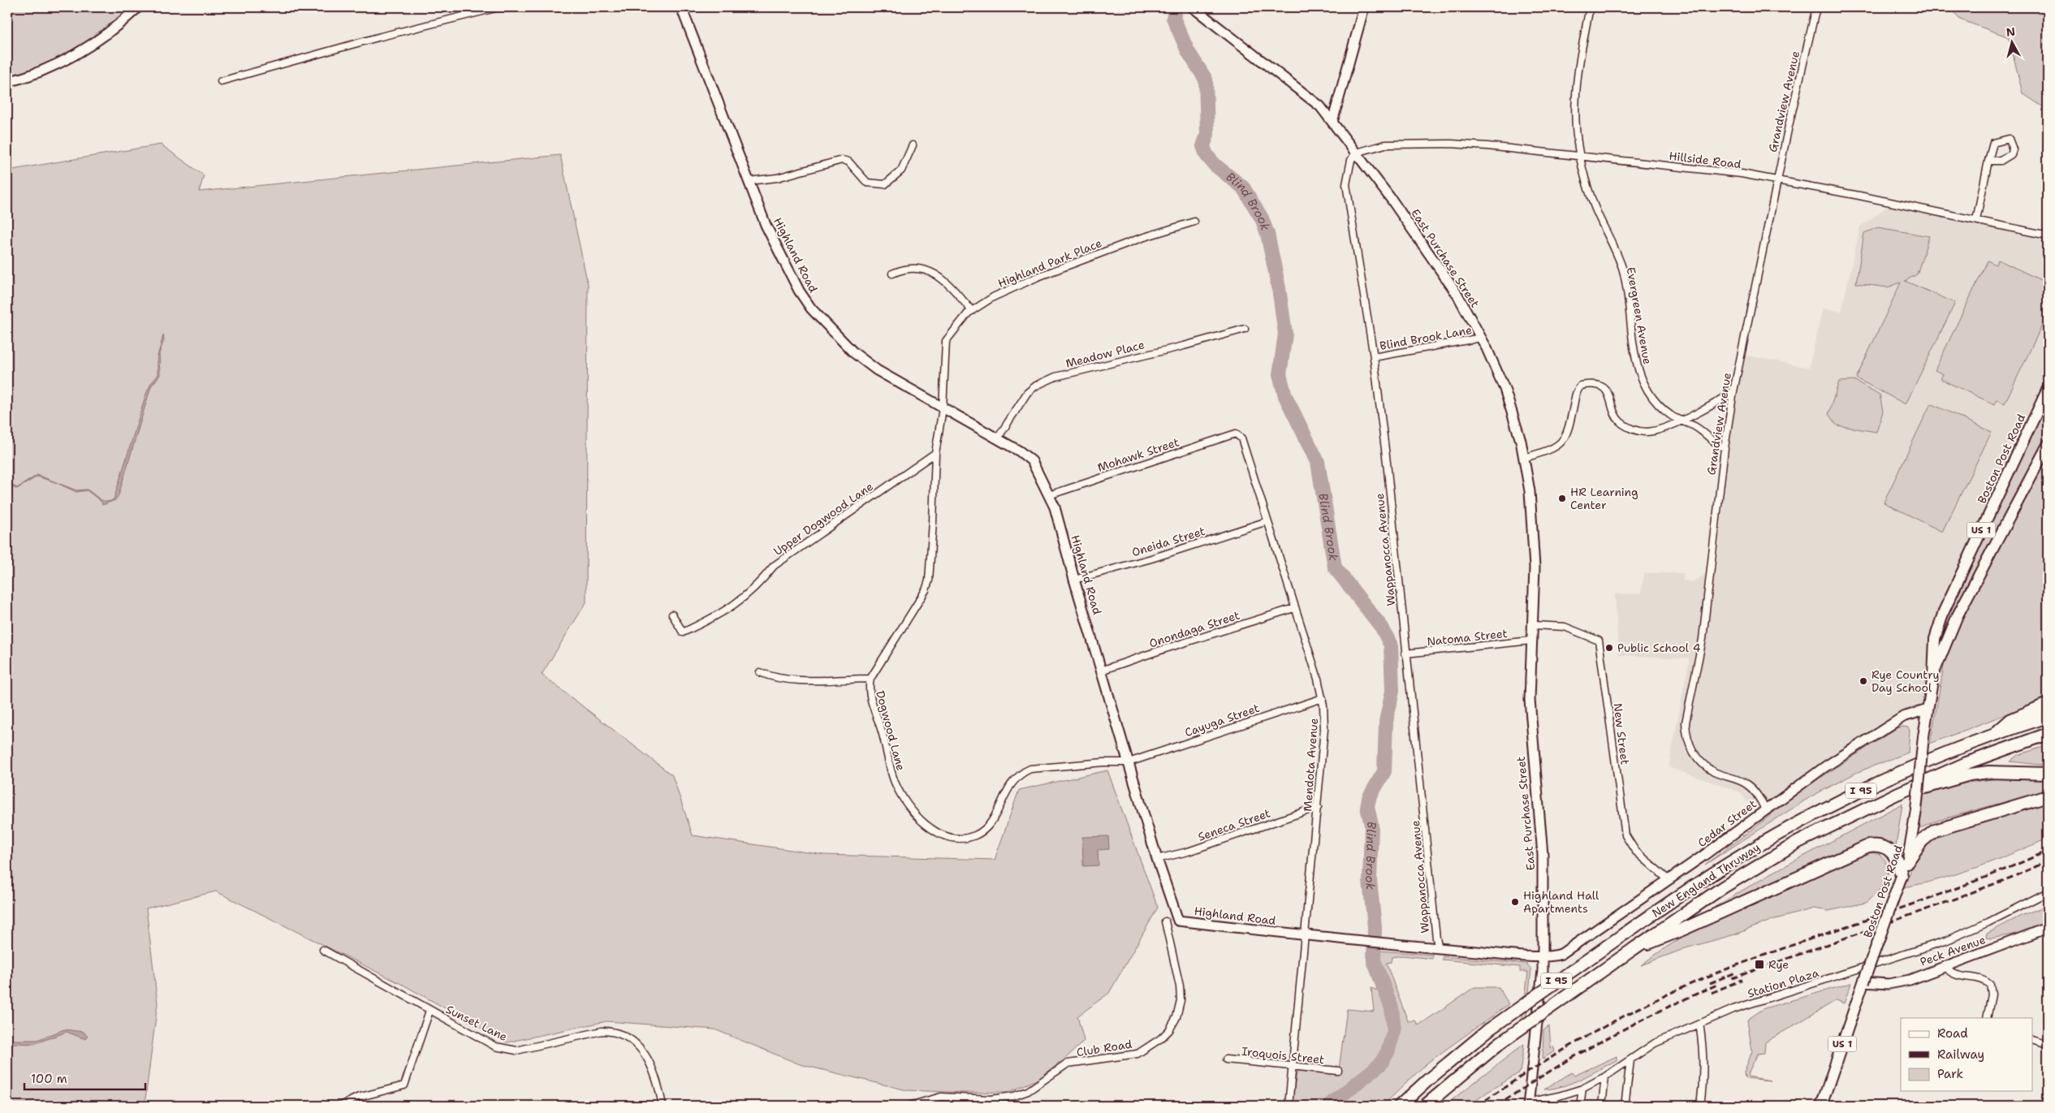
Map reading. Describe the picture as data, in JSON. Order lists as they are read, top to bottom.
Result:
{
  "streets": {
    "highway": ["I 95", "New England Thruway"],
    "main road": ["Boston Post Road", "US 1"],
    "street": [
      "Grandview Avenue",
      "Hillside Road",
      "Highland Road",
      "East Purchase Street",
      "Highland Park Place",
      "Evergreen Avenue",
      "Blind Brook Lane",
      "Meadow Place",
      "Mohawk Street",
      "Upper Dogwood Lane",
      "Oneida Street",
      "Wappanocca Avenue",
      "Onondaga Street",
      "Natoma Street",
      "Cayuga Street",
      "Dogwood Lane",
      "New Street",
      "Mendota Avenue",
      "Cedar Street",
      "Seneca Street",
      "Peck Avenue",
      "Station Plaza",
      "Sunset Lane",
      "Club Road",
      "Iroquois Street"
    ]
  },
  "crossings": [
    ["Grandview Avenue", "Hillside Road"],
    ["Grandview Avenue", "Evergreen Avenue"],
    ["Grandview Avenue", "Cedar Street"],
    ["Hillside Road", "East Purchase Street"],
    ["Hillside Road", "Evergreen Avenue"],
    ["Hillside Road", "Wappanocca Avenue"],
    ["Highland Road", "East Purchase Street"],
    ["Highland Road", "Highland Park Place"],
    ["Highland Road", "Meadow Place"],
    ["Highland Road", "Mohawk Street"],
    ["Highland Road", "Oneida Street"],
    ["Highland Road", "Wappanocca Avenue"],
    ["Highland Road", "Onondaga Street"],
    ["Highland Road", "Cayuga Street"],
    ["Highland Road", "Dogwood Lane"],
    ["Highland Road", "Mendota Avenue"],
    ["Highland Road", "Cedar Street"],
    ["Highland Road", "Seneca Street"],
    ["East Purchase Street", "Blind Brook Lane"],
    ["East Purchase Street", "Wappanocca Avenue"],
    ["East Purchase Street", "Natoma Street"],
    ["East Purchase Street", "New Street"],
    ["East Purchase Street", "Cedar Street"],
    ["East Purchase Street", "Station Plaza"],
    ["Highland Park Place", "Dogwood Lane"],
    ["Blind Brook Lane", "Wappanocca Avenue"],
    ["Mohawk Street", "Mendota Avenue"],
    ["Boston Post Road", "Cedar Street"],
    ["Boston Post Road", "Peck Avenue"],
    ["Upper Dogwood Lane", "Dogwood Lane"],
    ["Oneida Street", "Mendota Avenue"],
    ["Wappanocca Avenue", "Natoma Street"],
    ["Onondaga Street", "Mendota Avenue"],
    ["Cayuga Street", "Dogwood Lane"],
    ["Cayuga Street", "Mendota Avenue"],
    ["New Street", "Cedar Street"],
    ["Mendota Avenue", "Seneca Street"],
    ["Mendota Avenue", "Iroquois Street"]
  ],
  "water": ["Blind Brook"],
  "places": {
    "other": [
      "HR Learning Center",
      "Public School 4",
      "Rye Country Day School",
      "Highland Hall Apartments"
    ],
    "transit": ["Rye"]
  },
  "legend": ["Road", "Railway", "Park"],
  "scale_bar": "100 m",
  "north": "top"
}
